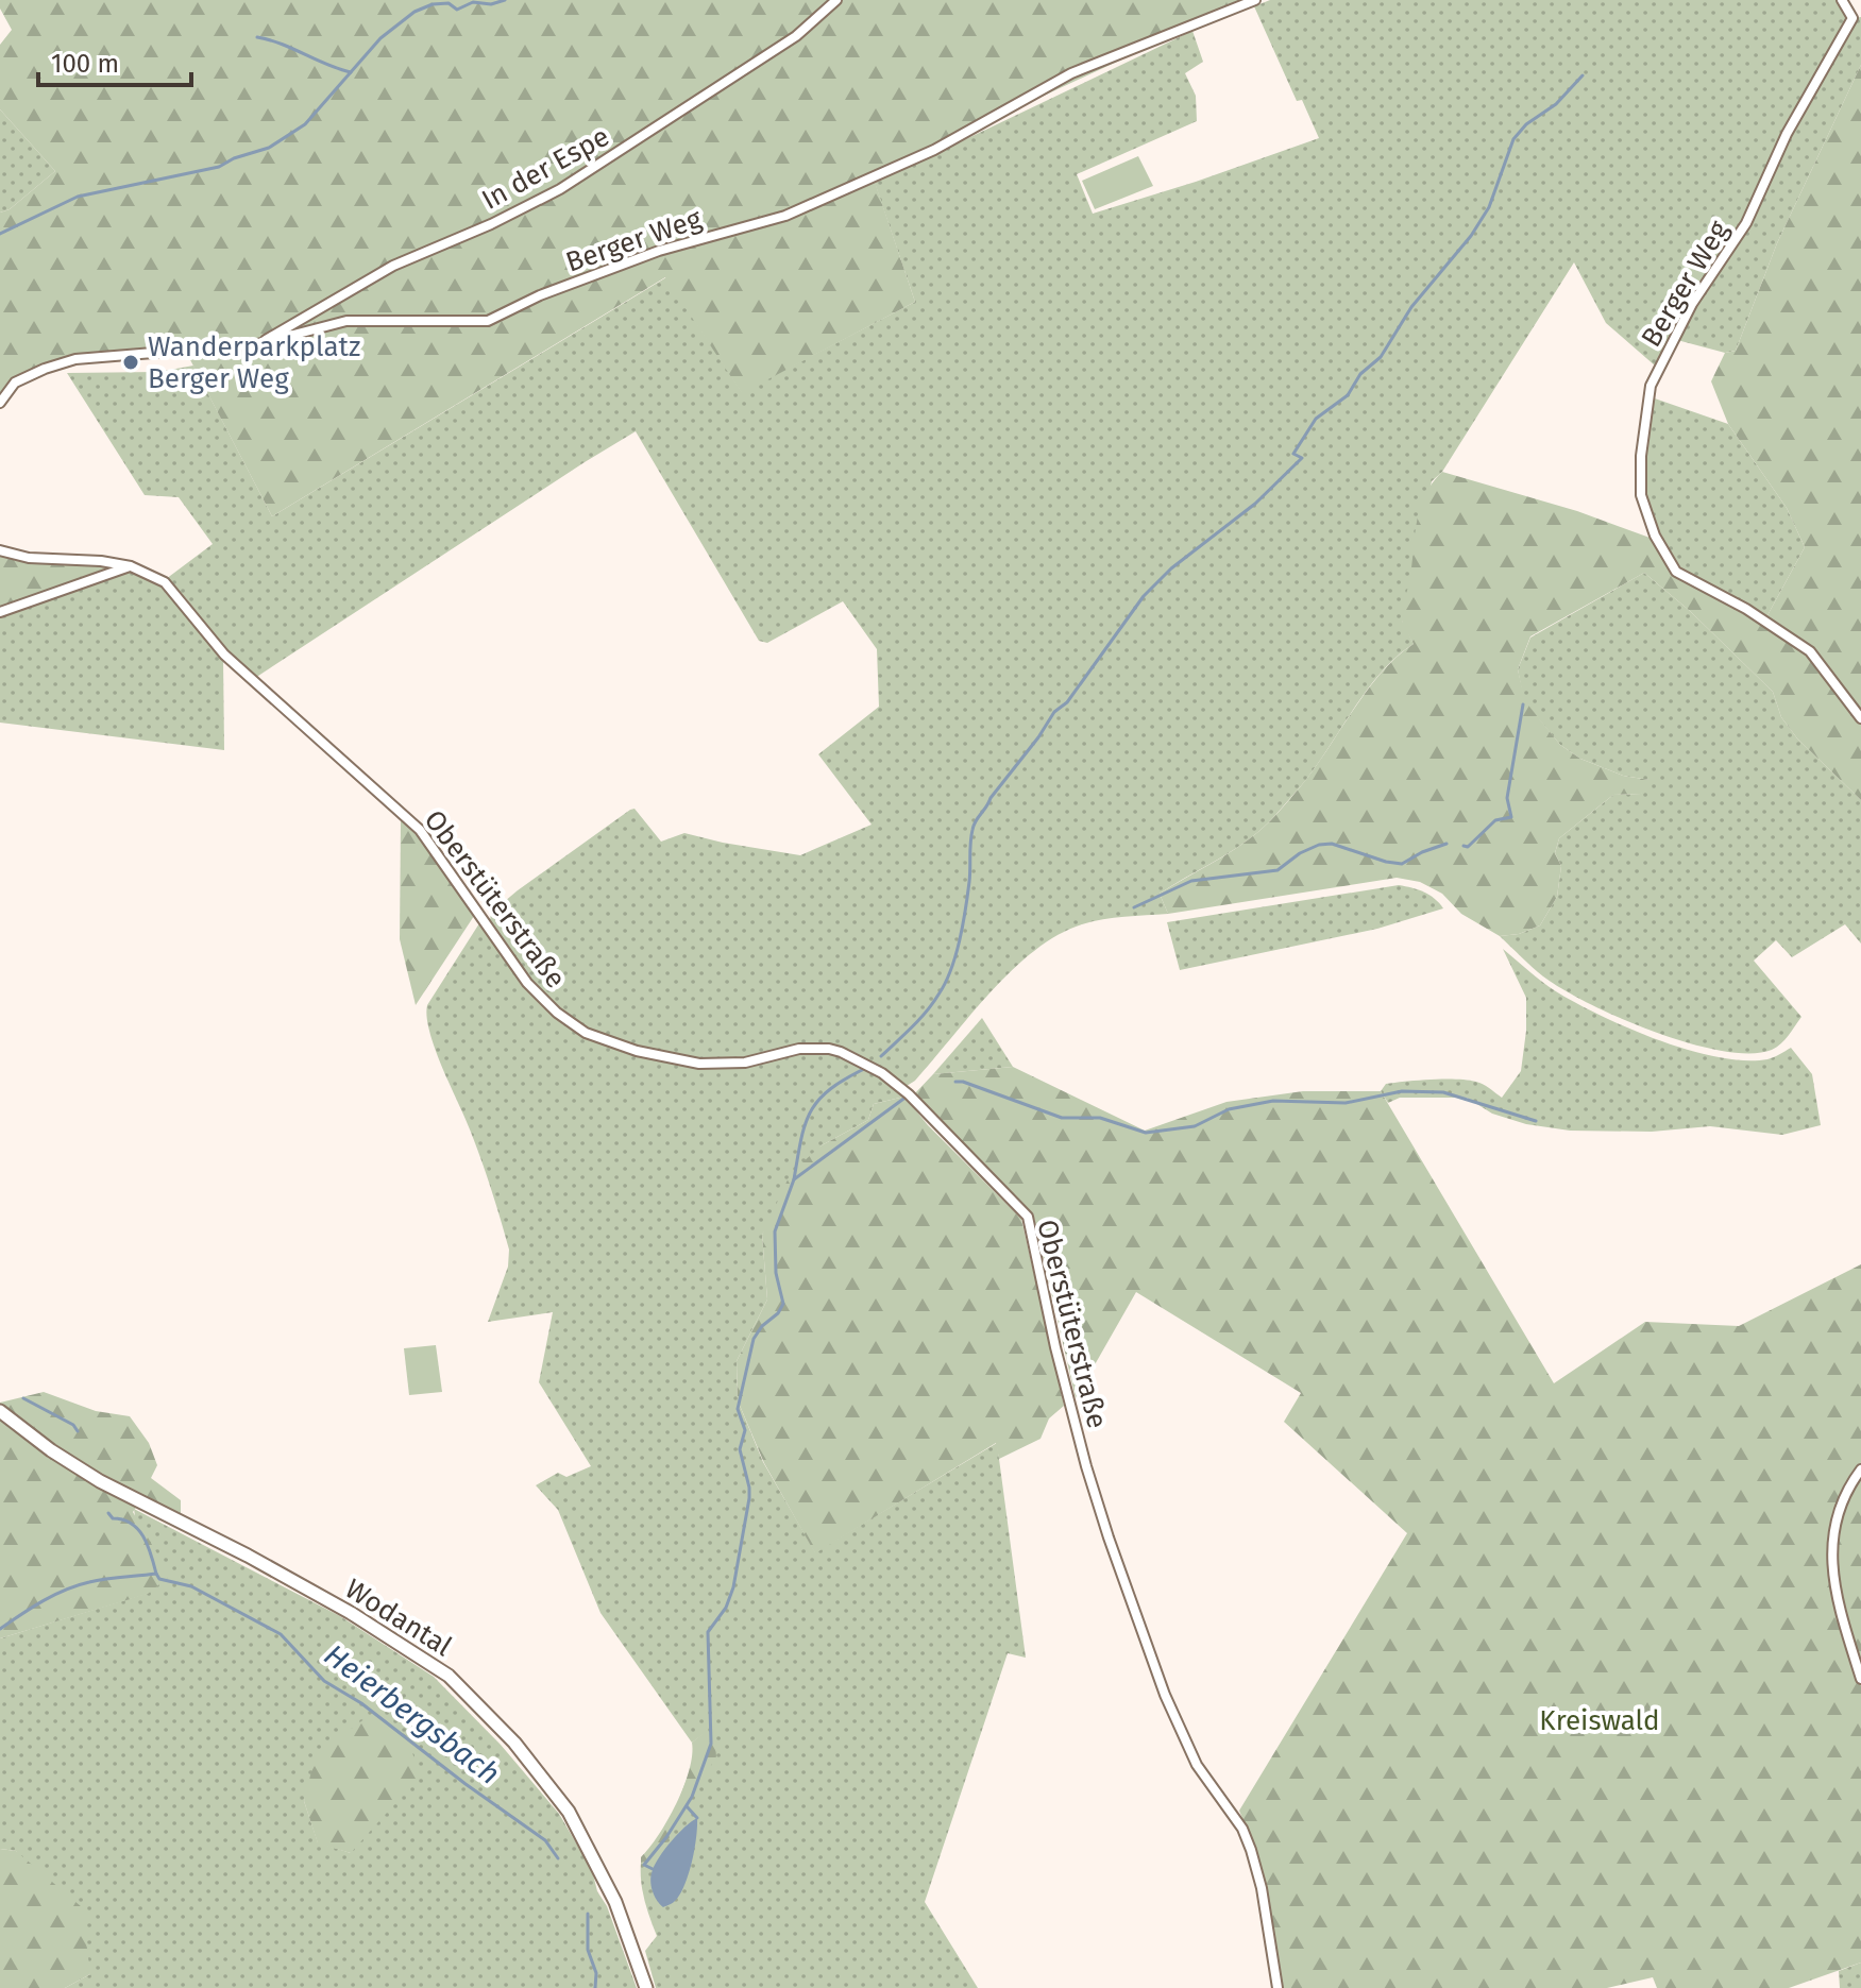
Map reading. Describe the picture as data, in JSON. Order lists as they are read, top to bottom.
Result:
{
  "streets": {
    "main road": ["Wodantal"],
    "street": ["In der Espe", "Berger Weg", "Oberstüterstraße"]
  },
  "crossings": [
    ["In der Espe", "Berger Weg"]
  ],
  "water": ["Heierbergsbach"],
  "parks": ["Kreiswald"],
  "places": ["Wanderparkplatz Berger Weg"],
  "scale_bar": "100 m"
}
